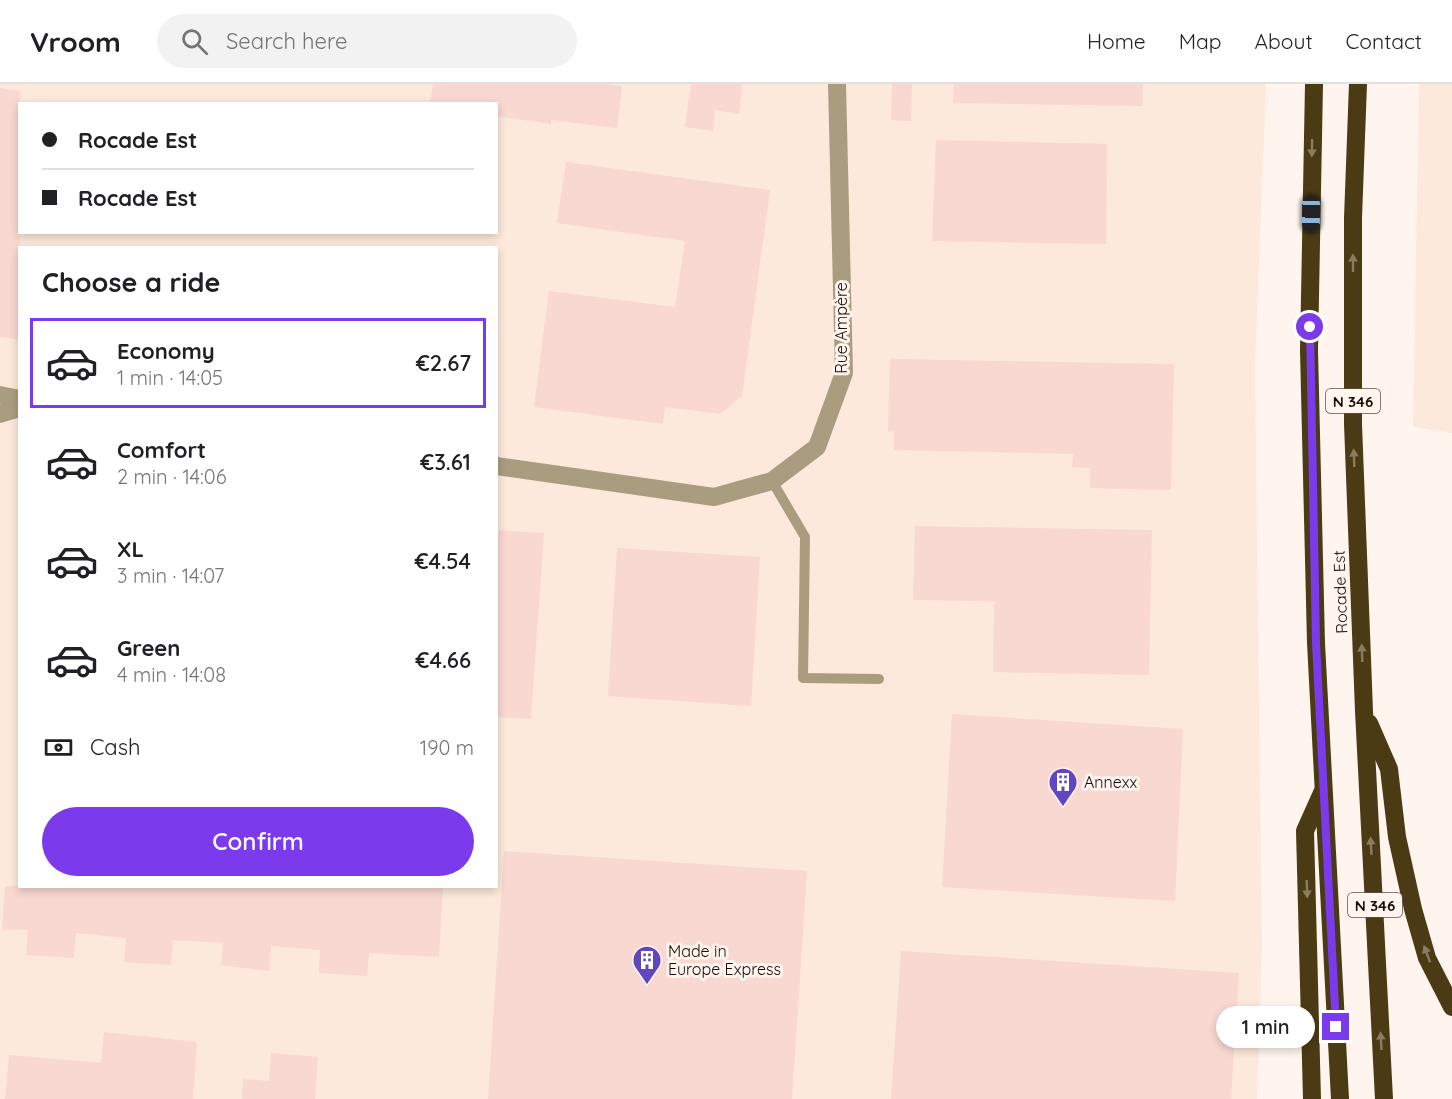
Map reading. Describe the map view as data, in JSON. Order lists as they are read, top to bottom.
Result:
{
  "streets": {
    "highway": ["N 346", "Rocade Est"],
    "street": ["Rue Ampère"]
  },
  "places": {
    "building": ["Annexx", "Made in Europe Express"]
  },
  "page": {
    "header": "Vroom",
    "search": "Search here",
    "nav": [
      "Home",
      "Map",
      "About",
      "Contact"
    ],
    "banner": ["Rocade Est", "Rocade Est"],
    "heading": "Choose a ride",
    "list": [
      {
        "name": "Economy",
        "note": "1 min · 14:05",
        "value": "€2.67"
      },
      {
        "name": "Comfort",
        "note": "2 min · 14:06",
        "value": "€3.61"
      },
      {
        "name": "XL",
        "note": "3 min · 14:07",
        "value": "€4.54"
      },
      {
        "name": "Green",
        "note": "4 min · 14:08",
        "value": "€4.66"
      }
    ],
    "pay": ["Cash", "190 m"],
    "buttons": "Confirm",
    "bubble": "1 min"
  }
}
